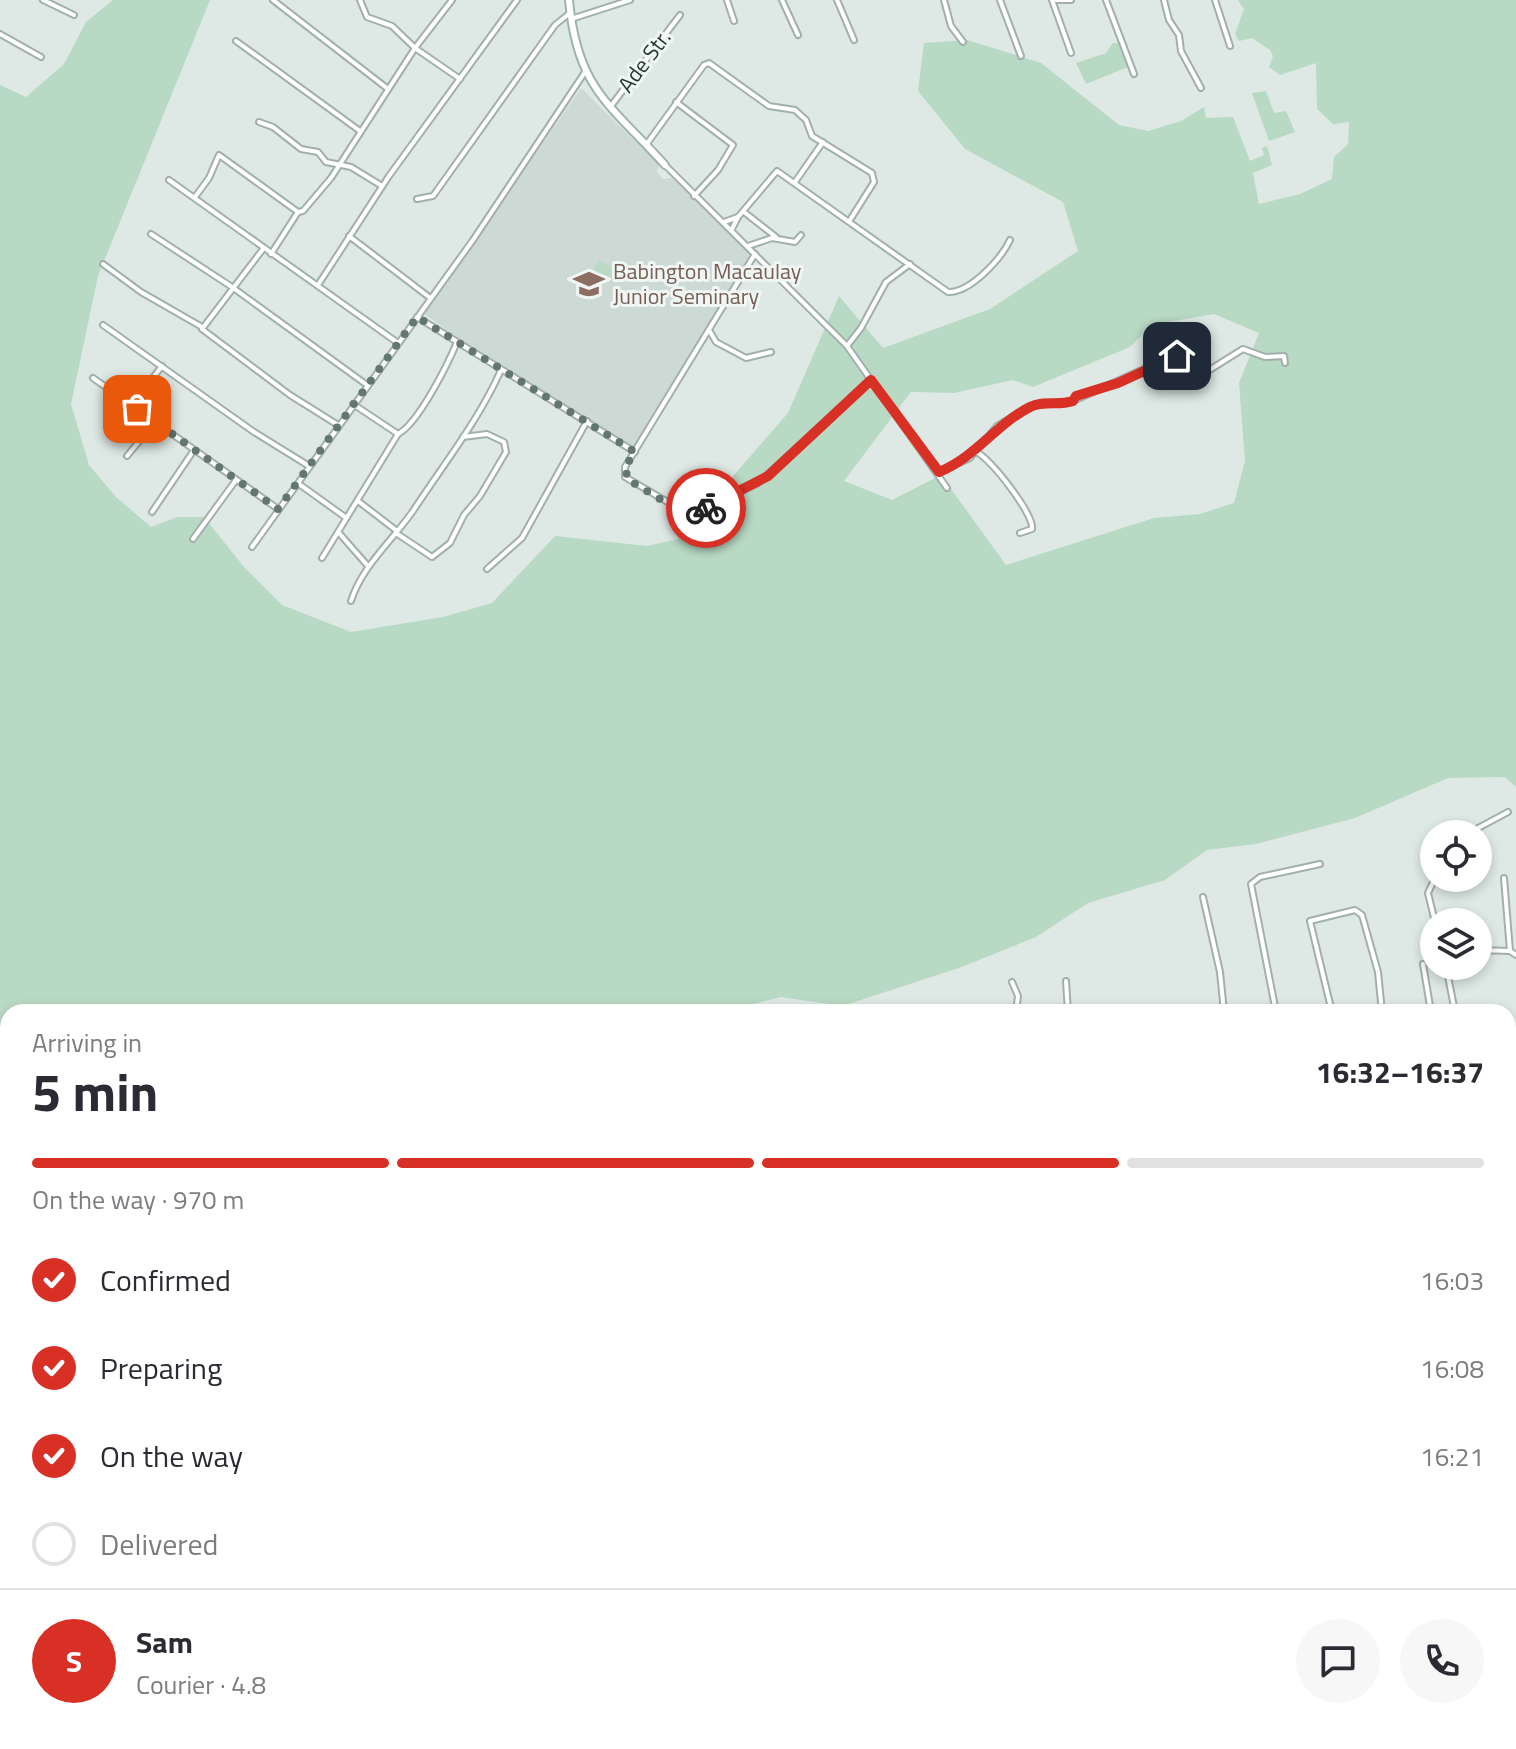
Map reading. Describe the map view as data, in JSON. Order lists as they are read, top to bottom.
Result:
{
  "streets": {
    "street": ["Ade Str."]
  },
  "places": {
    "school or university": ["Babington Macaulay Junior Seminary"]
  },
  "page": {
    "heading": ["5 min", "Arriving in", "16:32–16:37"],
    "panel": ["Sam", "Courier · 4.8"],
    "bar": "On the way · 970 m",
    "list": [
      ["Confirmed", "16:03"],
      ["Preparing", "16:08"],
      ["On the way", "16:21"],
      "Delivered"
    ],
    "round": "S"
  }
}
